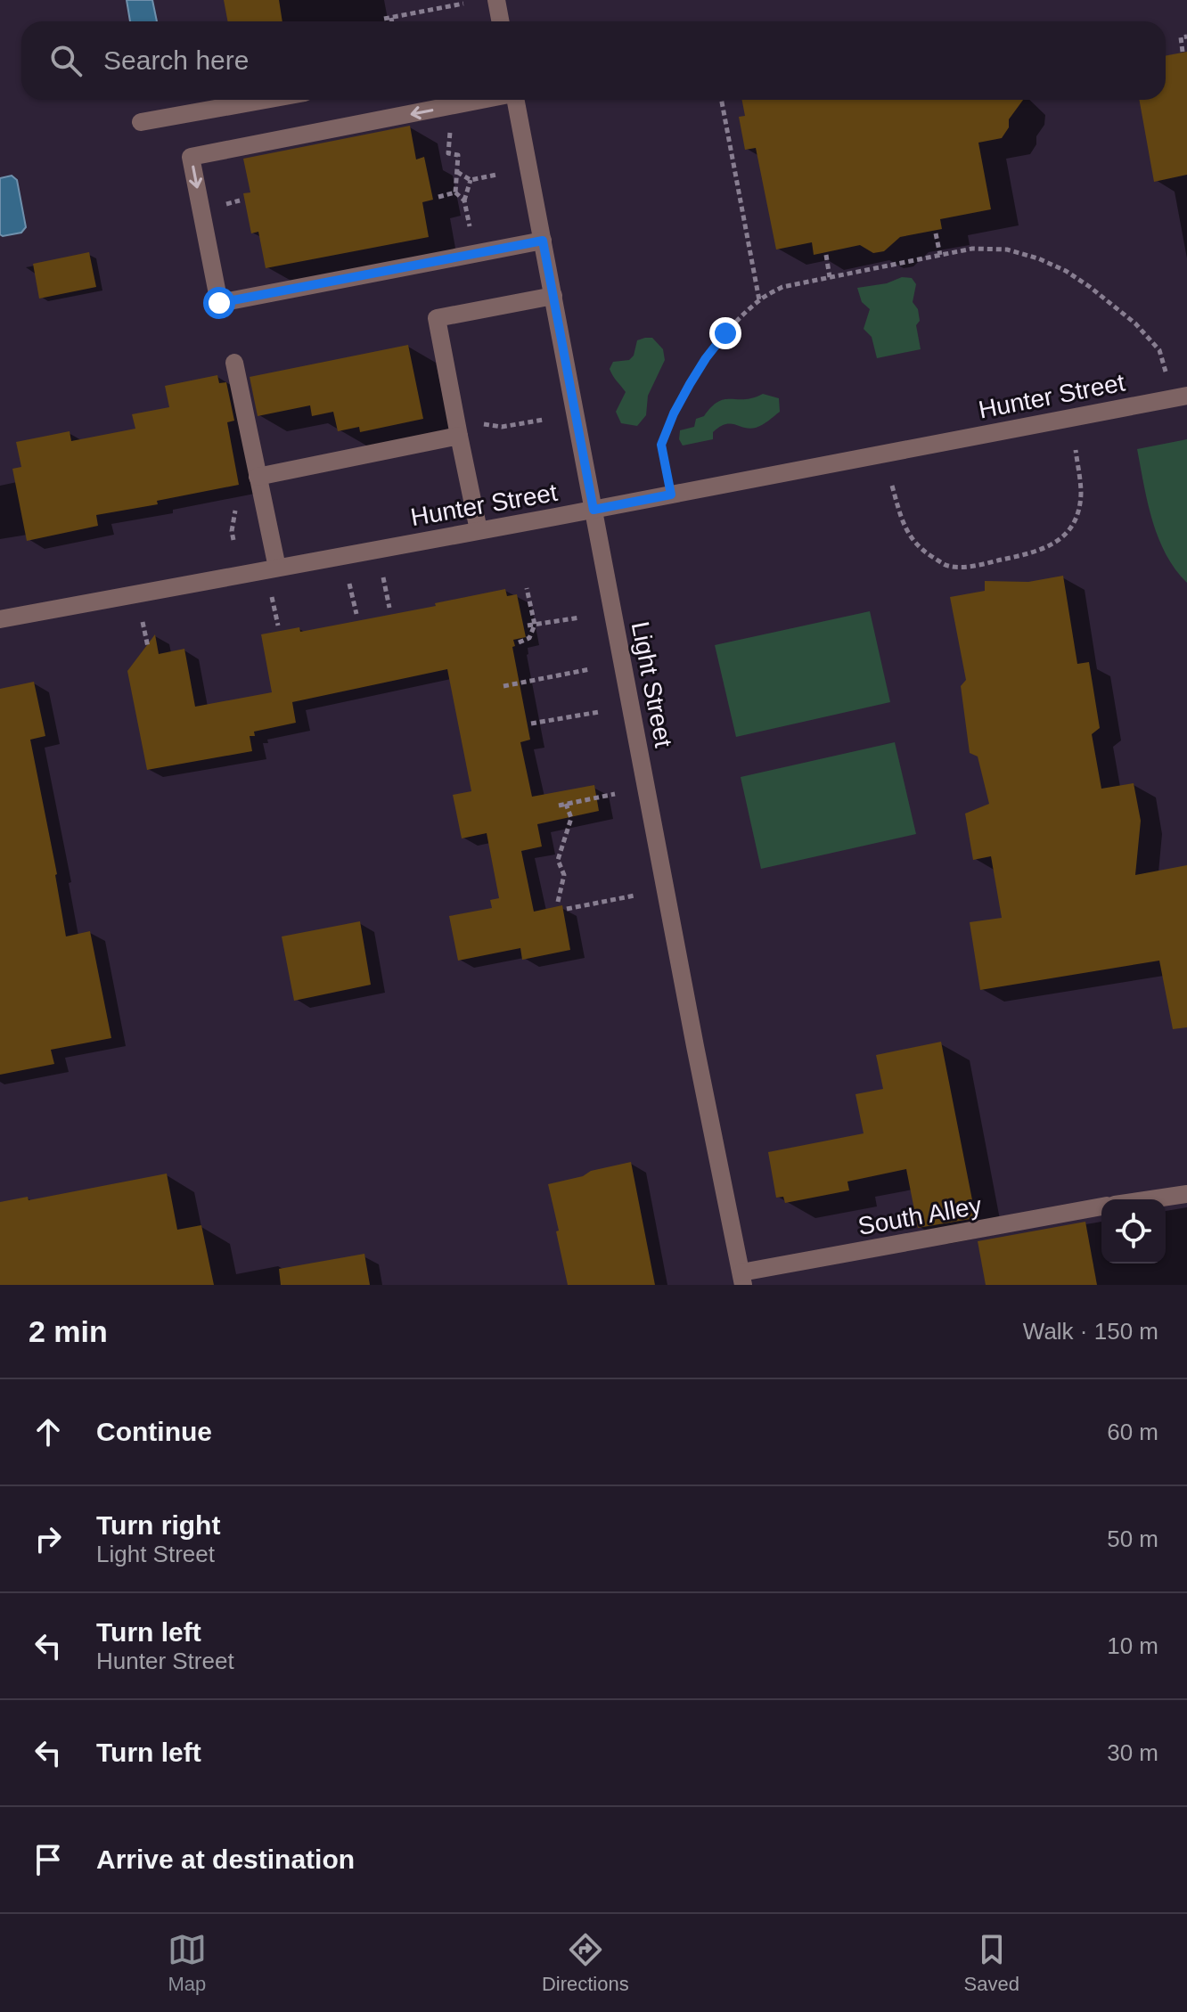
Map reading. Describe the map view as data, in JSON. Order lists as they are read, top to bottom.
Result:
{
  "streets": {
    "street": ["Hunter Street", "Light Street", "South Alley"]
  },
  "crossings": [
    ["Hunter Street", "Light Street"],
    ["Light Street", "South Alley"]
  ],
  "page": {
    "search": "Search here",
    "heading": ["2 min", "Walk · 150 m"],
    "list": [
      ["Continue", "60 m"],
      ["Turn right", "Light Street", "50 m"],
      ["Turn left", "Hunter Street", "10 m"],
      ["Turn left", "30 m"],
      "Arrive at destination"
    ],
    "nav": ["Map", "Directions", "Saved"]
  }
}
